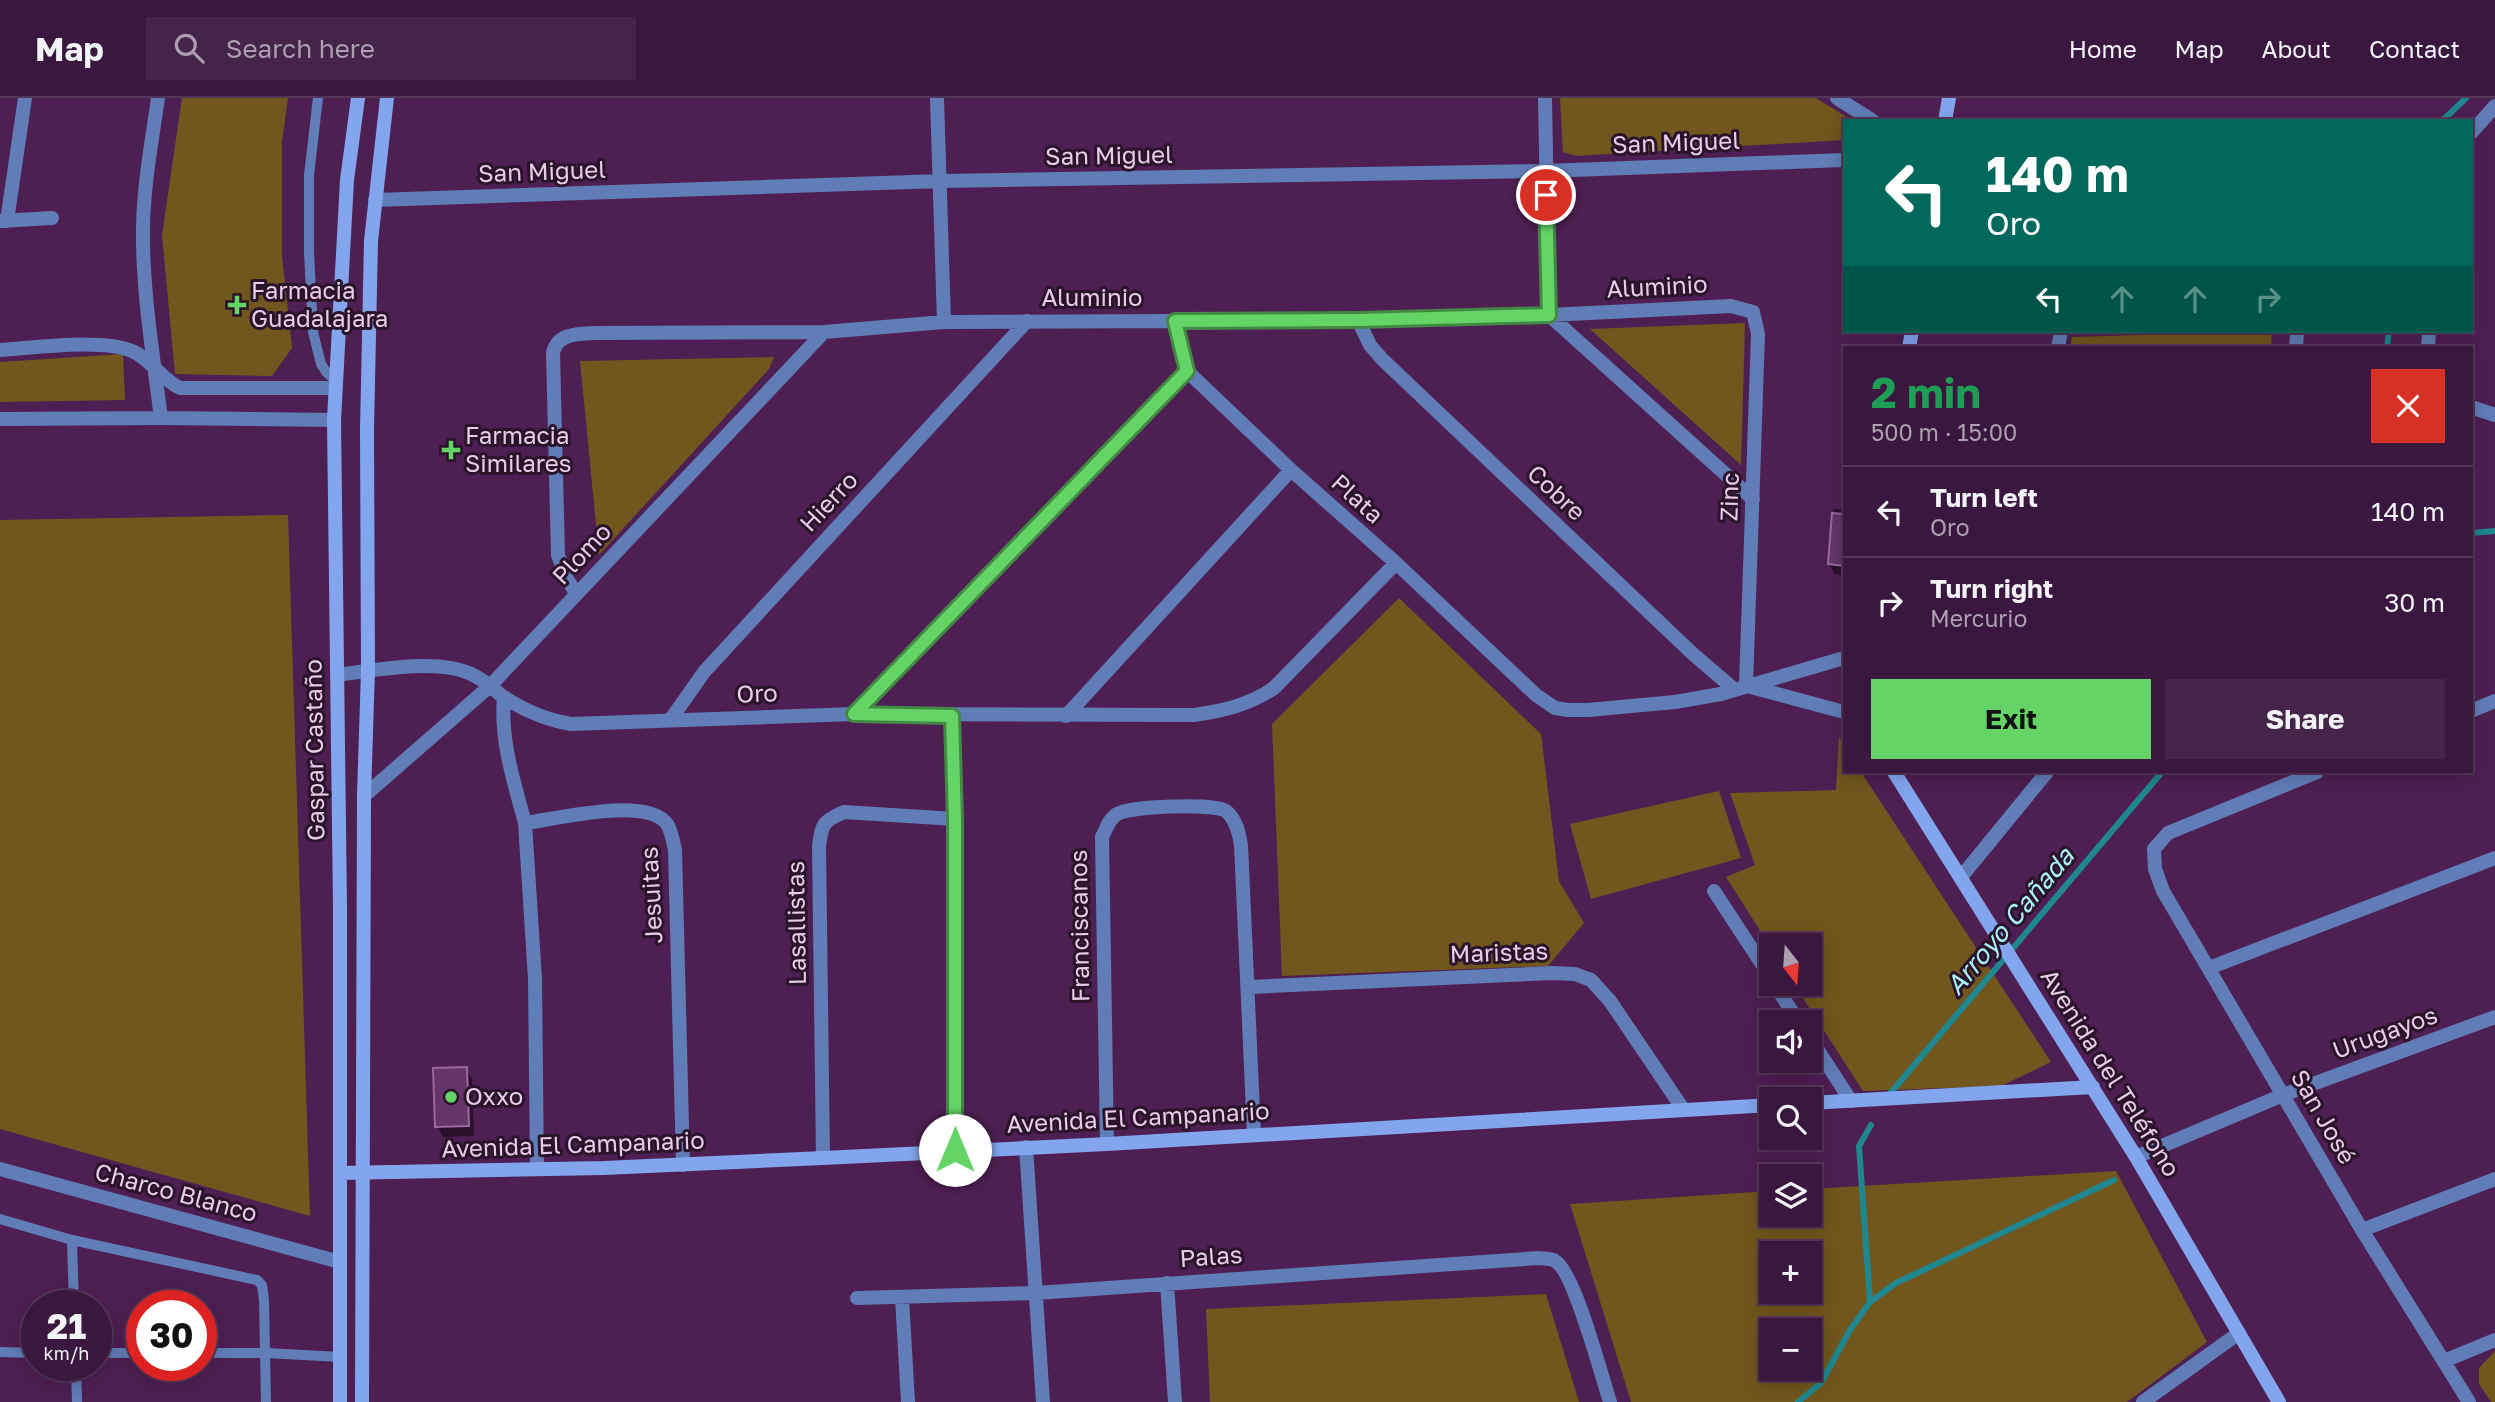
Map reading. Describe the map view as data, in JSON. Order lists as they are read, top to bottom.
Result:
{
  "streets": {
    "main road": ["Gaspar Castaño", "Avenida del Teléfono", "Avenida El Campanario"],
    "street": [
      "San Miguel",
      "Aluminio",
      "Cobre",
      "Zinc",
      "Plata",
      "Hierro",
      "Plomo",
      "Oro",
      "Jesuitas",
      "Lasallistas",
      "Franciscanos",
      "Maristas",
      "Urugayos",
      "San José",
      "Charco Blanco",
      "Palas"
    ]
  },
  "crossings": [
    ["San Miguel", "Gaspar Castaño"],
    ["Aluminio", "Cobre"],
    ["Aluminio", "Zinc"],
    ["Aluminio", "Hierro"],
    ["Aluminio", "Plomo"],
    ["Cobre", "Zinc"],
    ["Cobre", "Plata"],
    ["Plata", "Oro"],
    ["Hierro", "Oro"],
    ["Plomo", "Oro"],
    ["Plomo", "Gaspar Castaño"],
    ["Oro", "Gaspar Castaño"],
    ["Gaspar Castaño", "Avenida El Campanario"],
    ["Gaspar Castaño", "Charco Blanco"],
    ["Jesuitas", "Avenida El Campanario"],
    ["Lasallistas", "Avenida El Campanario"],
    ["Franciscanos", "Maristas"],
    ["Franciscanos", "Avenida El Campanario"],
    ["Maristas", "Avenida El Campanario"],
    ["Urugayos", "Avenida del Teléfono"],
    ["Urugayos", "San José"]
  ],
  "water": ["Arroyo Cañada"],
  "places": {
    "health": ["Farmacia Guadalajara", "Farmacia Similares"],
    "other": ["Oxxo"]
  },
  "north": "bottom",
  "page": {
    "header": "Map",
    "search": "Search here",
    "nav": [
      "Home",
      "Map",
      "About",
      "Contact"
    ],
    "turn": ["140 m", "Oro"],
    "heading": ["2 min", "500 m · 15:00"],
    "list": [
      {
        "name": "Turn left",
        "note": "Oro",
        "value": "140 m"
      },
      {
        "name": "Turn right",
        "note": "Mercurio",
        "value": "30 m"
      }
    ],
    "buttons": ["Exit", "Share"],
    "map_buttons": ["+", "−"],
    "speed": "21 km/h",
    "limit": "30"
  }
}
